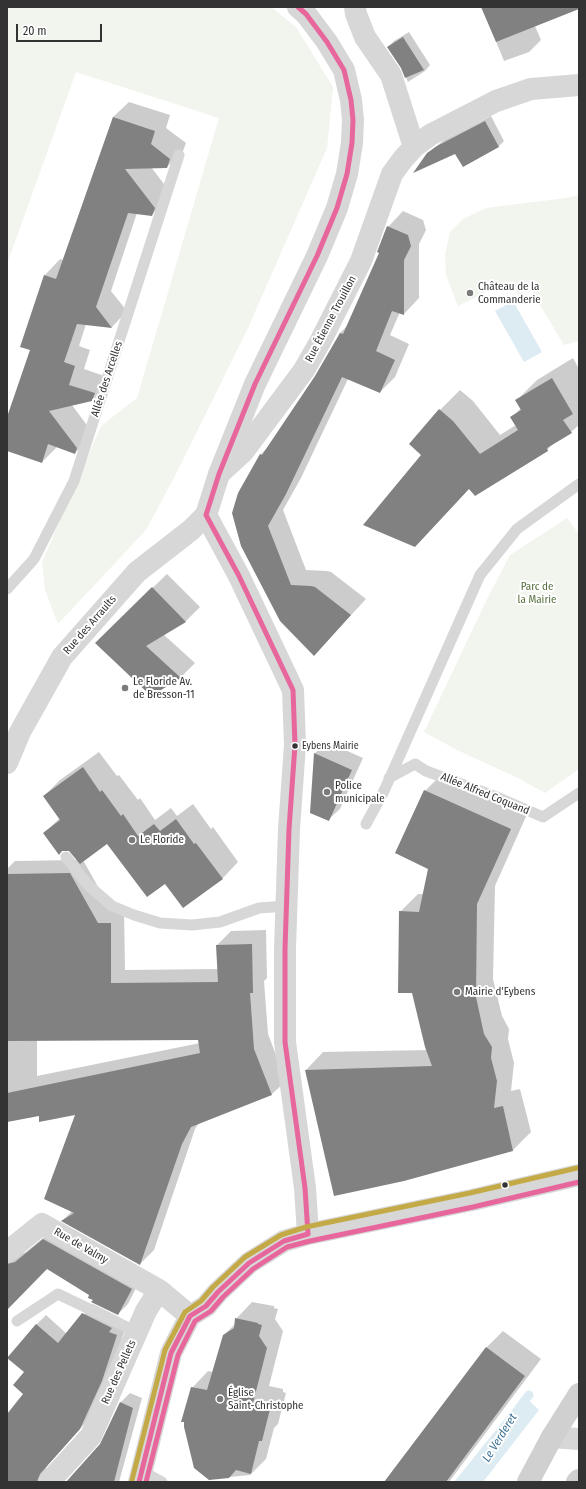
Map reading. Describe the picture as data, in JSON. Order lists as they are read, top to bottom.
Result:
{
  "streets": {
    "street": [
      "Rue Étienne Trouillon",
      "Rue des Arraults",
      "Rue de Valmy",
      "Rue des Pellets"
    ],
    "lane": ["Allée des Arcelles", "Allée Alfred Coquand"]
  },
  "crossings": [
    ["Rue de Valmy", "Rue des Pellets"]
  ],
  "water": ["Le Verderet"],
  "parks": ["Parc de la Mairie"],
  "places": [
    "Château de la Commanderie",
    "Le Floride Av. de Bresson-11",
    "Eybens Mairie",
    "Police municipale",
    "Le Floride",
    "Mairie d'Eybens",
    "Église Saint-Christophe"
  ],
  "scale_bar": "20 m"
}
